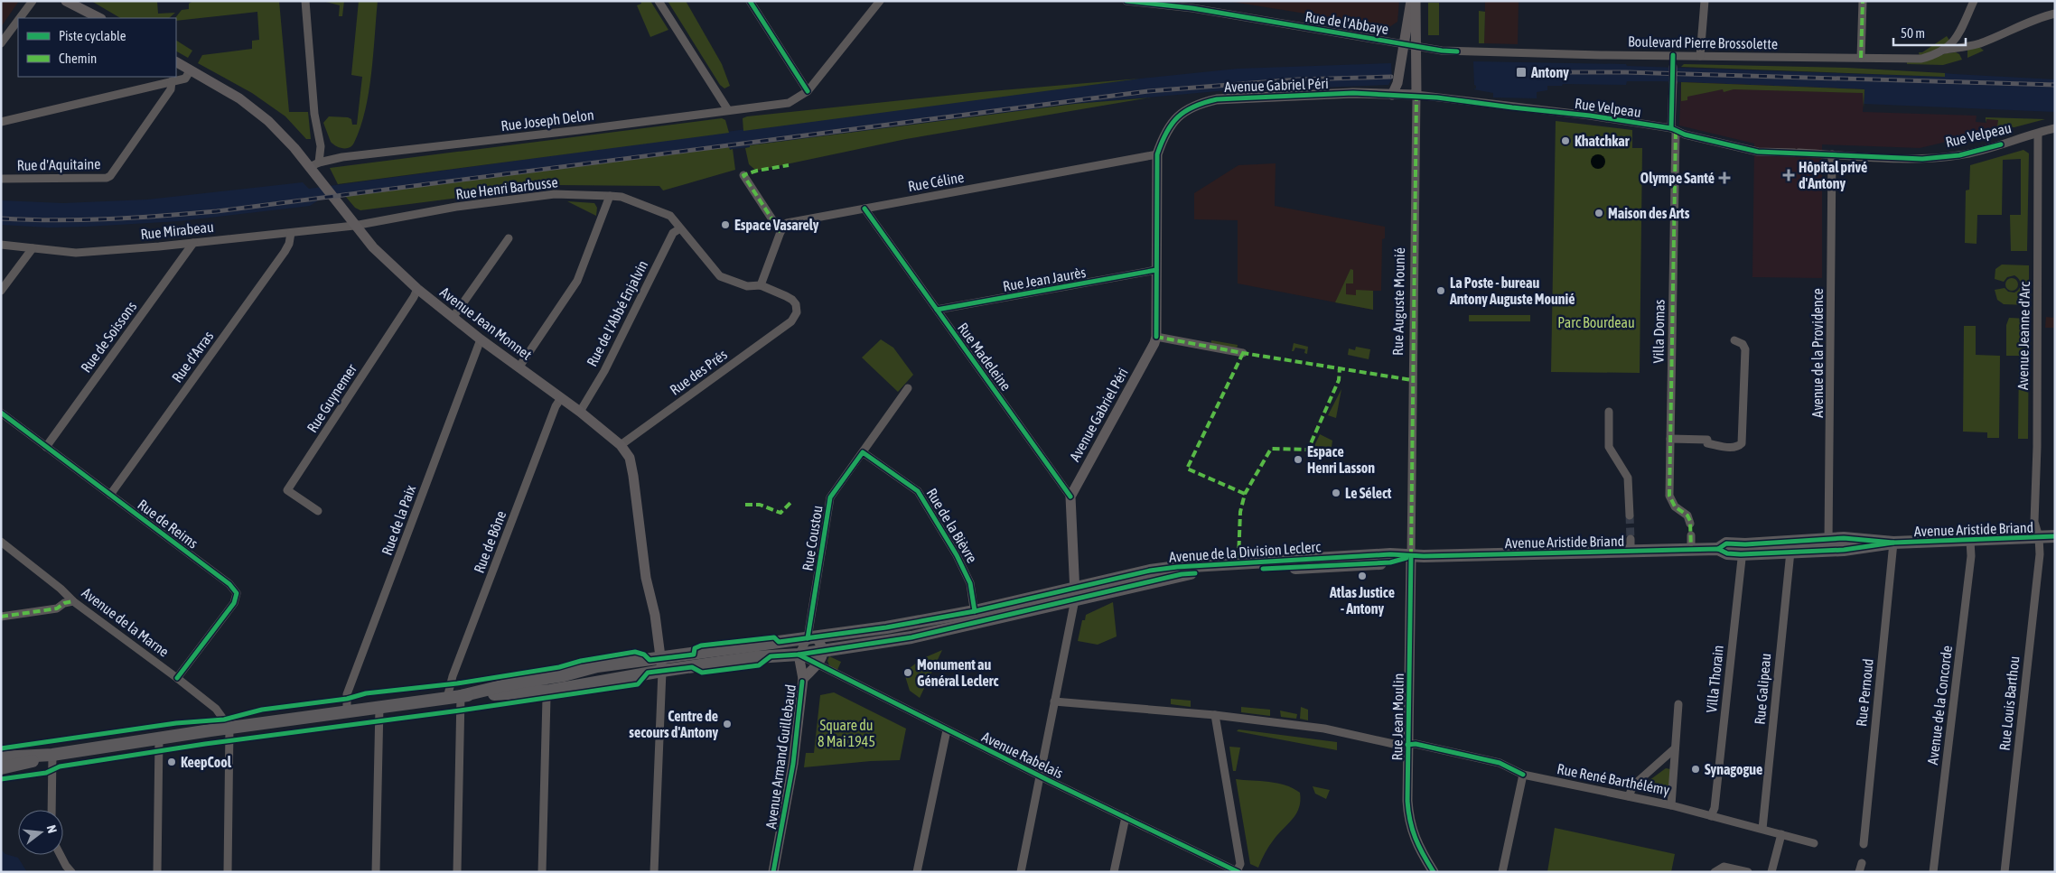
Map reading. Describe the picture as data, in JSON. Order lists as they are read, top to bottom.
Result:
{
  "streets": {
    "main road": [
      "Avenue Gabriel Péri",
      "Rue Auguste Mounié",
      "Avenue Jean Monnet",
      "Avenue Aristide Briand",
      "Avenue de la Division Leclerc",
      "Rue Jean Moulin",
      "Avenue Armand Guillebaud"
    ],
    "street": [
      "Rue de l'Abbaye",
      "Boulevard Pierre Brossolette",
      "Rue Velpeau",
      "Rue Joseph Delon",
      "Rue d'Aquitaine",
      "Rue Céline",
      "Rue Henri Barbusse",
      "Rue Mirabeau",
      "Rue Jean Jaurès",
      "Rue de l'Abbé Enjalvin",
      "Villa Domas",
      "Avenue Jeanne d'Arc",
      "Rue de Soissons",
      "Avenue de la Providence",
      "Rue d'Arras",
      "Rue Madeleine",
      "Rue des Prés",
      "Rue Guynemer",
      "Rue de la Paix",
      "Rue de Reims",
      "Rue de la Bièvre",
      "Rue Coustou",
      "Rue de Bône",
      "Avenue de la Marne",
      "Villa Thorain",
      "Rue Galipeau",
      "Rue Pernoud",
      "Rue Louis Barthou",
      "Avenue de la Concorde",
      "Avenue Rabelais",
      "Rue René Barthélémy"
    ]
  },
  "crossings": [
    ["Rue de l'Abbaye", "Boulevard Pierre Brossolette"],
    ["Boulevard Pierre Brossolette", "Rue Auguste Mounié"],
    ["Boulevard Pierre Brossolette", "Villa Domas"],
    ["Avenue Gabriel Péri", "Rue Velpeau"],
    ["Avenue Gabriel Péri", "Rue Céline"],
    ["Avenue Gabriel Péri", "Rue Jean Jaurès"],
    ["Avenue Gabriel Péri", "Rue Auguste Mounié"],
    ["Avenue Gabriel Péri", "Rue Madeleine"],
    ["Rue Velpeau", "Rue Auguste Mounié"],
    ["Rue Velpeau", "Villa Domas"],
    ["Rue Velpeau", "Avenue Jeanne d'Arc"],
    ["Rue Velpeau", "Avenue de la Providence"],
    ["Rue Joseph Delon", "Avenue Jean Monnet"],
    ["Rue Céline", "Rue Madeleine"],
    ["Rue Henri Barbusse", "Rue Mirabeau"],
    ["Rue Henri Barbusse", "Rue de l'Abbé Enjalvin"],
    ["Rue Henri Barbusse", "Avenue Jean Monnet"],
    ["Rue Henri Barbusse", "Rue des Prés"],
    ["Rue Mirabeau", "Avenue Jean Monnet"],
    ["Rue Mirabeau", "Rue de Soissons"],
    ["Rue Mirabeau", "Rue d'Arras"],
    ["Rue Jean Jaurès", "Rue Madeleine"],
    ["Rue Auguste Mounié", "Avenue Aristide Briand"],
    ["Rue Auguste Mounié", "Avenue de la Division Leclerc"],
    ["Rue Auguste Mounié", "Rue Jean Moulin"],
    ["Rue de l'Abbé Enjalvin", "Avenue Jean Monnet"],
    ["Avenue Jean Monnet", "Rue des Prés"],
    ["Avenue Jean Monnet", "Rue Guynemer"],
    ["Avenue Jean Monnet", "Rue de la Paix"],
    ["Avenue Jean Monnet", "Rue de Bône"],
    ["Avenue Jean Monnet", "Avenue de la Division Leclerc"],
    ["Avenue Jeanne d'Arc", "Avenue Aristide Briand"],
    ["Avenue Jeanne d'Arc", "Rue Louis Barthou"],
    ["Rue de Soissons", "Rue de Reims"],
    ["Avenue de la Providence", "Avenue Aristide Briand"],
    ["Rue d'Arras", "Rue de Reims"],
    ["Rue de la Paix", "Avenue de la Division Leclerc"],
    ["Rue de Reims", "Avenue de la Marne"],
    ["Rue de la Bièvre", "Rue Coustou"],
    ["Rue de la Bièvre", "Avenue de la Division Leclerc"],
    ["Avenue Aristide Briand", "Avenue de la Division Leclerc"],
    ["Avenue Aristide Briand", "Villa Thorain"],
    ["Avenue Aristide Briand", "Rue Galipeau"],
    ["Avenue Aristide Briand", "Rue Pernoud"],
    ["Avenue Aristide Briand", "Rue Louis Barthou"],
    ["Avenue Aristide Briand", "Avenue de la Concorde"],
    ["Avenue Aristide Briand", "Rue Jean Moulin"],
    ["Rue Coustou", "Avenue de la Division Leclerc"],
    ["Rue Coustou", "Avenue Rabelais"],
    ["Rue Coustou", "Avenue Armand Guillebaud"],
    ["Rue de Bône", "Avenue de la Division Leclerc"],
    ["Avenue de la Division Leclerc", "Avenue de la Marne"],
    ["Avenue de la Division Leclerc", "Rue Jean Moulin"],
    ["Avenue de la Division Leclerc", "Avenue Rabelais"],
    ["Avenue de la Division Leclerc", "Avenue Armand Guillebaud"],
    ["Villa Thorain", "Rue René Barthélémy"],
    ["Rue Galipeau", "Rue René Barthélémy"],
    ["Rue Jean Moulin", "Rue René Barthélémy"],
    ["Avenue Rabelais", "Avenue Armand Guillebaud"]
  ],
  "parks": ["Parc Bourdeau", "Square du 8 Mai 1945"],
  "places": {
    "transit": ["Antony"],
    "other": [
      "Khatchkar",
      "Maison des Arts",
      "Espace Vasarely",
      "La Poste - bureau Antony Auguste Mounié",
      "Espace Henri Lasson",
      "Le Sélect",
      "Atlas Justice - Antony",
      "Monument au Général Leclerc",
      "Centre de secours d'Antony",
      "KeepCool",
      "Synagogue"
    ],
    "health": ["Hôpital privé d'Antony", "Olympe Santé"]
  },
  "legend": ["Piste cyclable", "Chemin"],
  "scale_bar": "50 m",
  "north": "right"
}
